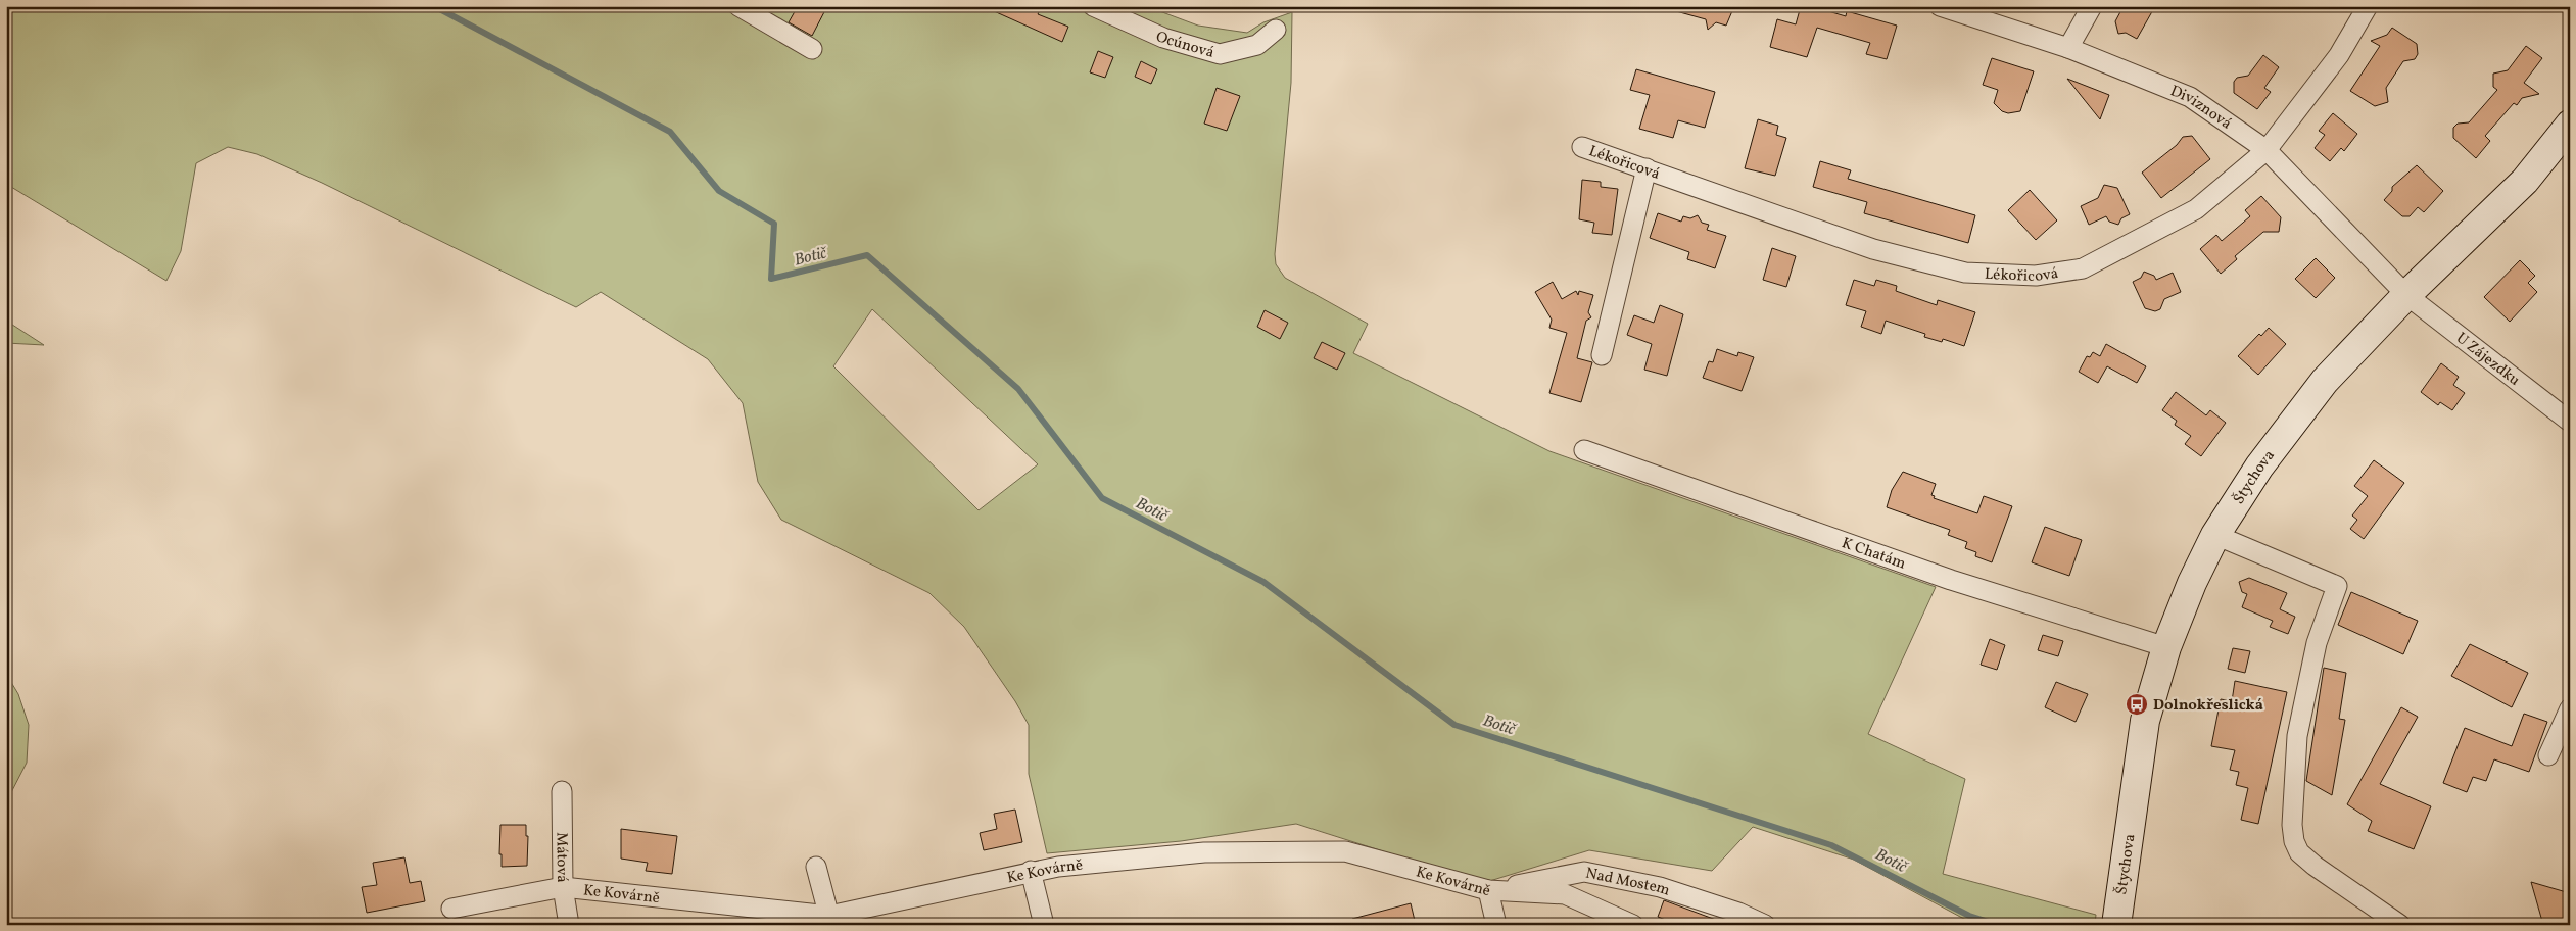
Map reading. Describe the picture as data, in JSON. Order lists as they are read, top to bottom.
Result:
{
  "streets": {
    "street": [
      "Ocúnová",
      "Diviznová",
      "Lékořicová",
      "U Zájezdku",
      "Štychova",
      "K Chatám",
      "Mátová",
      "Ke Kovárně",
      "Nad Mostem"
    ]
  },
  "crossings": [
    ["Diviznová", "Lékořicová"],
    ["Diviznová", "U Zájezdku"],
    ["Diviznová", "Štychova"],
    ["U Zájezdku", "Štychova"],
    ["Štychova", "K Chatám"],
    ["Mátová", "Ke Kovárně"],
    ["Ke Kovárně", "Nad Mostem"]
  ],
  "water": ["Botič"],
  "places": {
    "bus stop": ["Dolnokřeslická"]
  }
}
